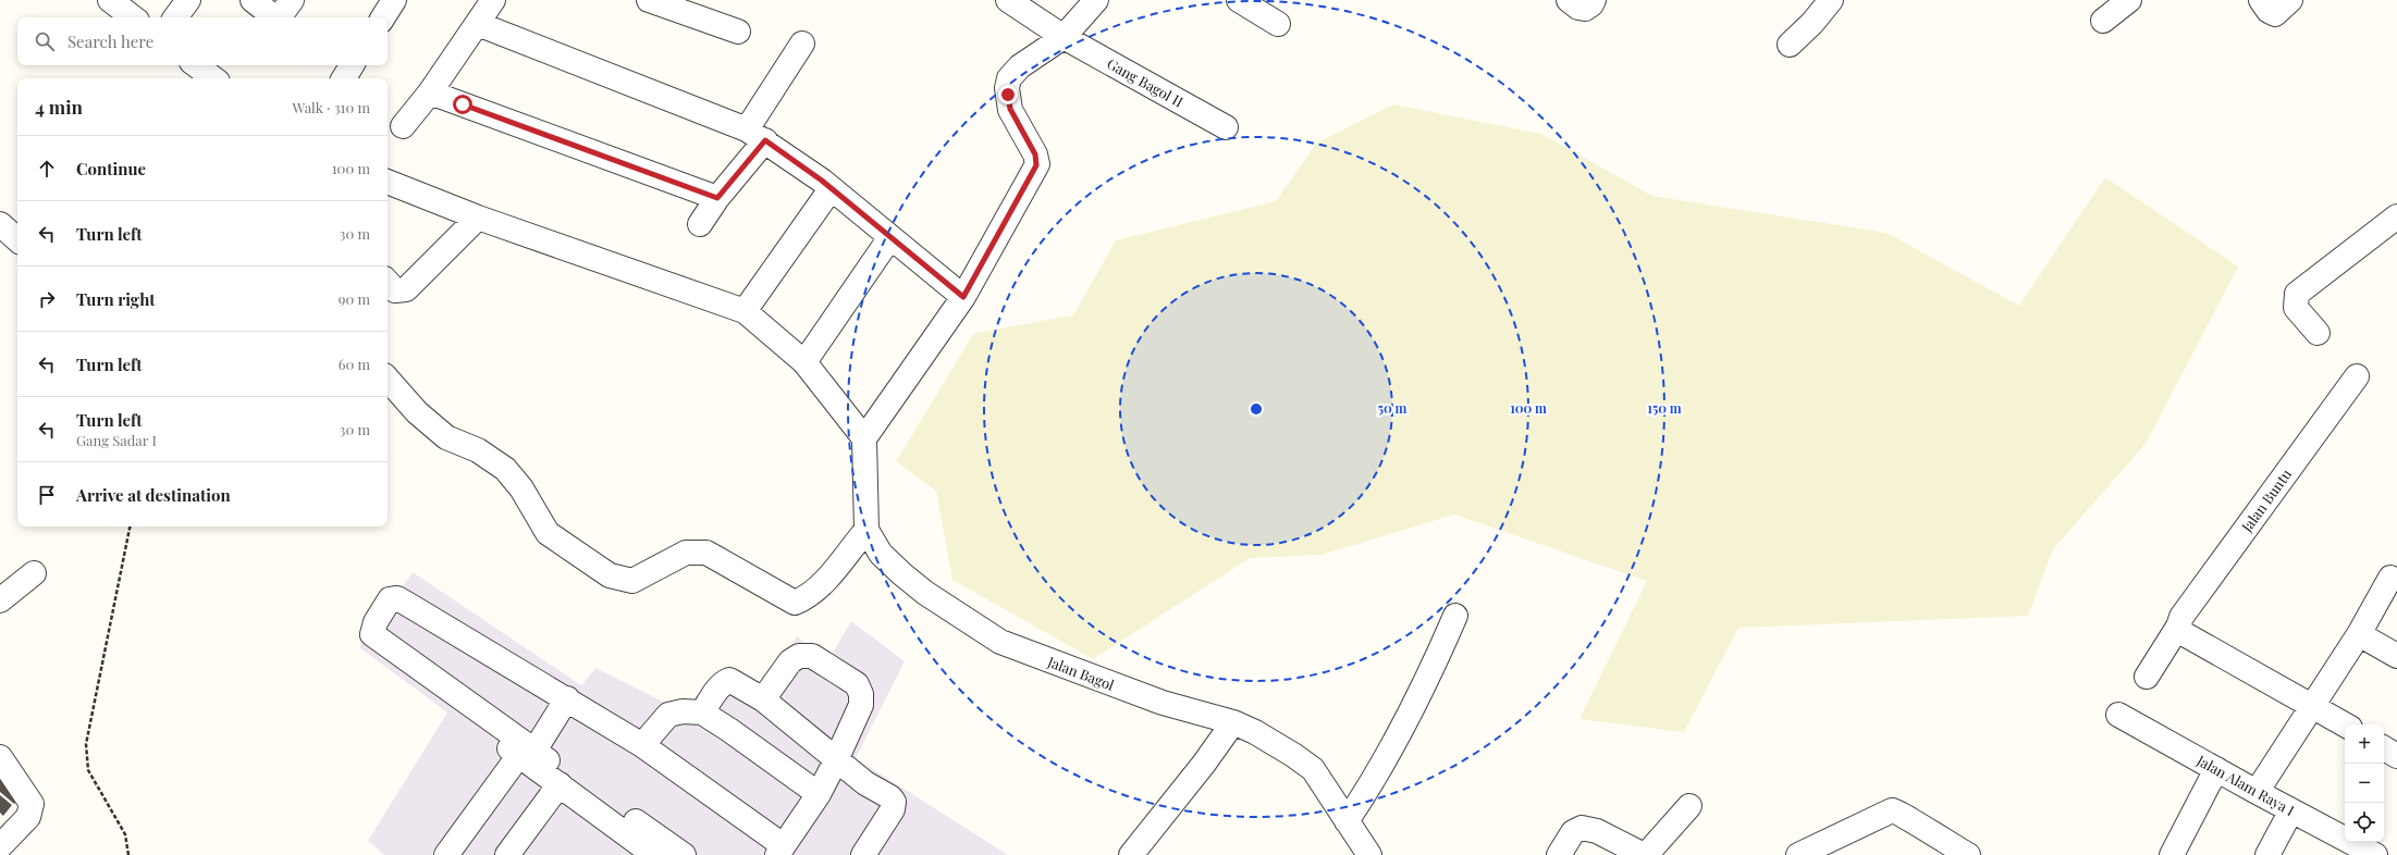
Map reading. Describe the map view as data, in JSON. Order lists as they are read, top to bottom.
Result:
{
  "streets": {
    "street": [
      "Gang Bagol II",
      "Jalan Buntu",
      "Jalan Bagol",
      "Jalan Alam Raya I"
    ]
  },
  "page": {
    "search": "Search here",
    "heading": ["4 min", "Walk · 310 m"],
    "list": [
      ["Continue", "100 m"],
      ["Turn left", "30 m"],
      ["Turn right", "90 m"],
      ["Turn left", "60 m"],
      ["Turn left", "Gang Sadar I", "30 m"],
      "Arrive at destination"
    ],
    "map_buttons": ["+", "−"]
  },
  "rings": ["50 m", "100 m", "150 m"]
}
